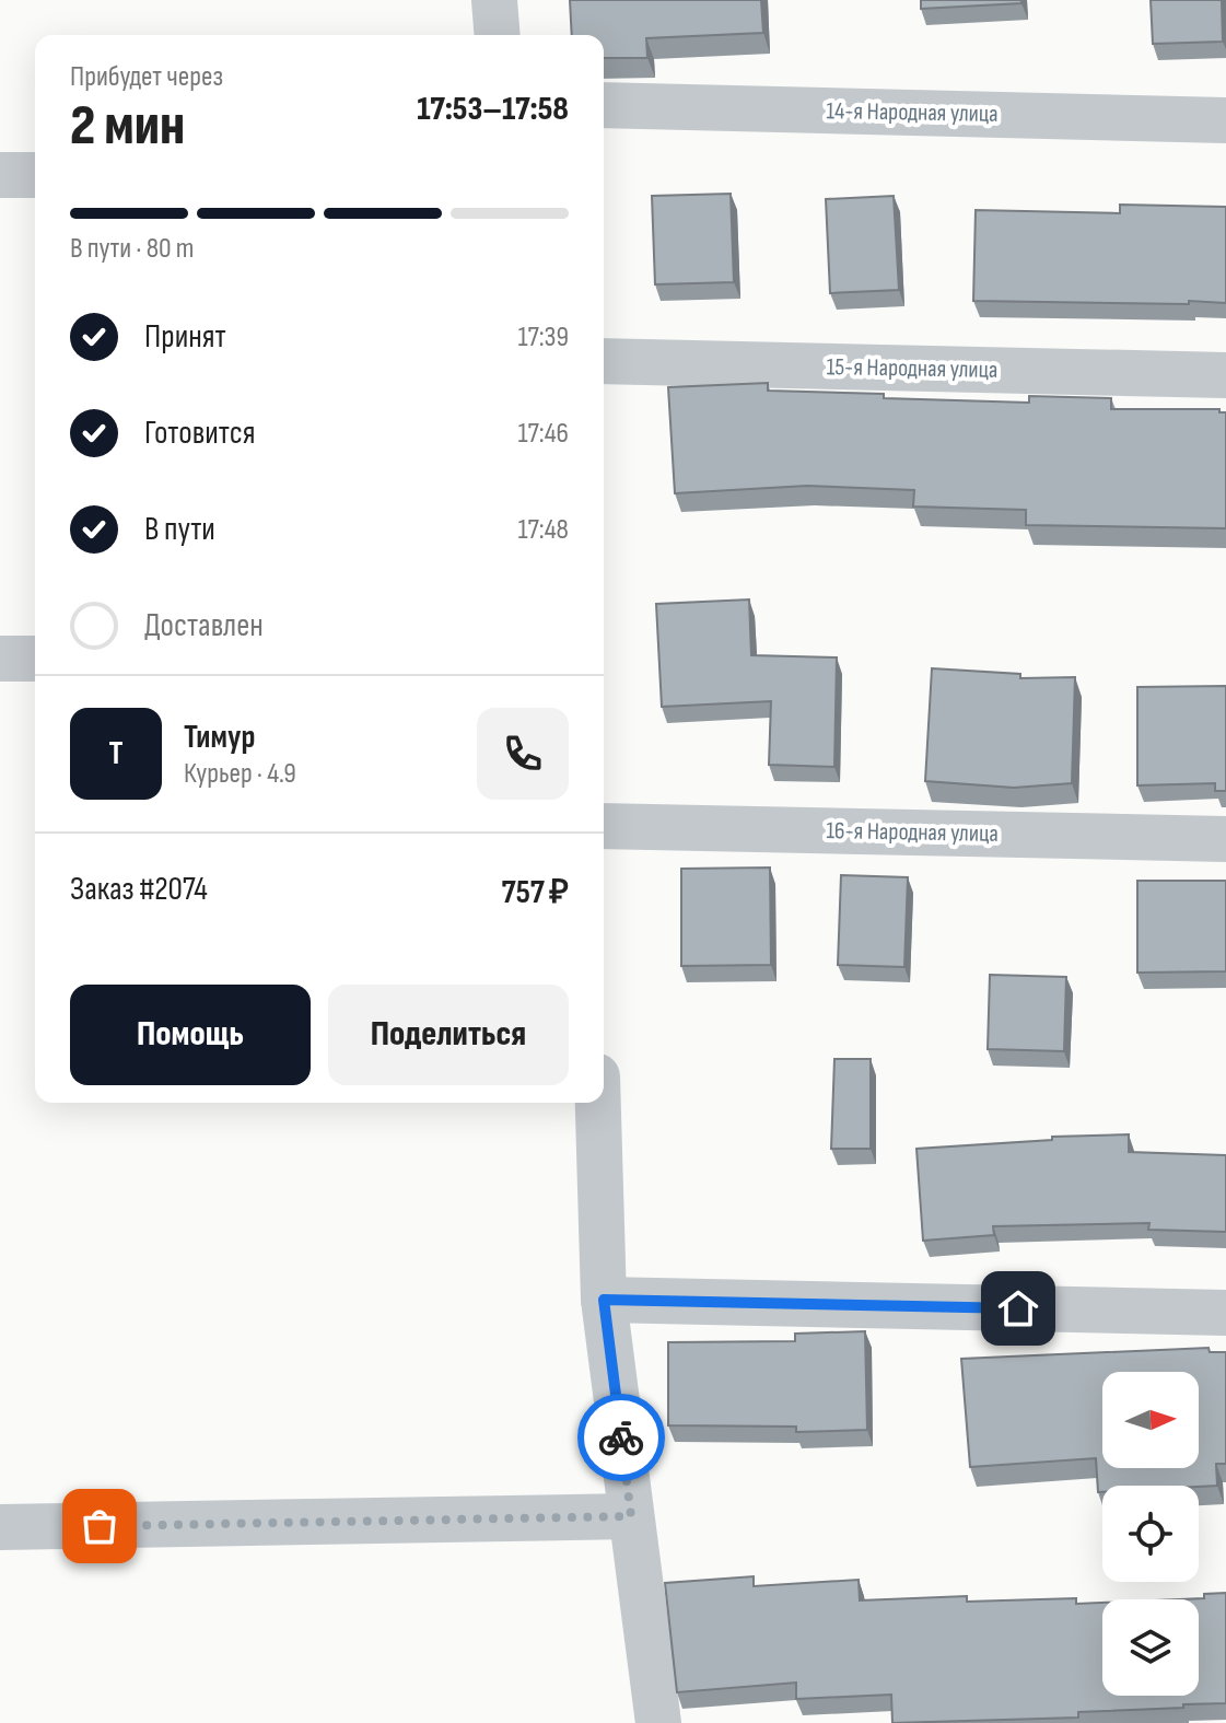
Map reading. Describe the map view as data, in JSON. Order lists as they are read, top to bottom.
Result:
{
  "streets": {
    "street": ["14-я Народная улица", "15-я Народная улица", "16-я Народная улица"]
  },
  "north": "right",
  "page": {
    "heading": ["2 мин", "Прибудет через", "17:53–17:58"],
    "panel": [
      "Тимур",
      "Курьер · 4.9",
      "Заказ #2074",
      "757 ₽"
    ],
    "bar": "В пути · 80 m",
    "list": [
      ["Принят", "17:39"],
      ["Готовится", "17:46"],
      ["В пути", "17:48"],
      "Доставлен"
    ],
    "round": "Т",
    "buttons": ["Помощь", "Поделиться"]
  }
}
